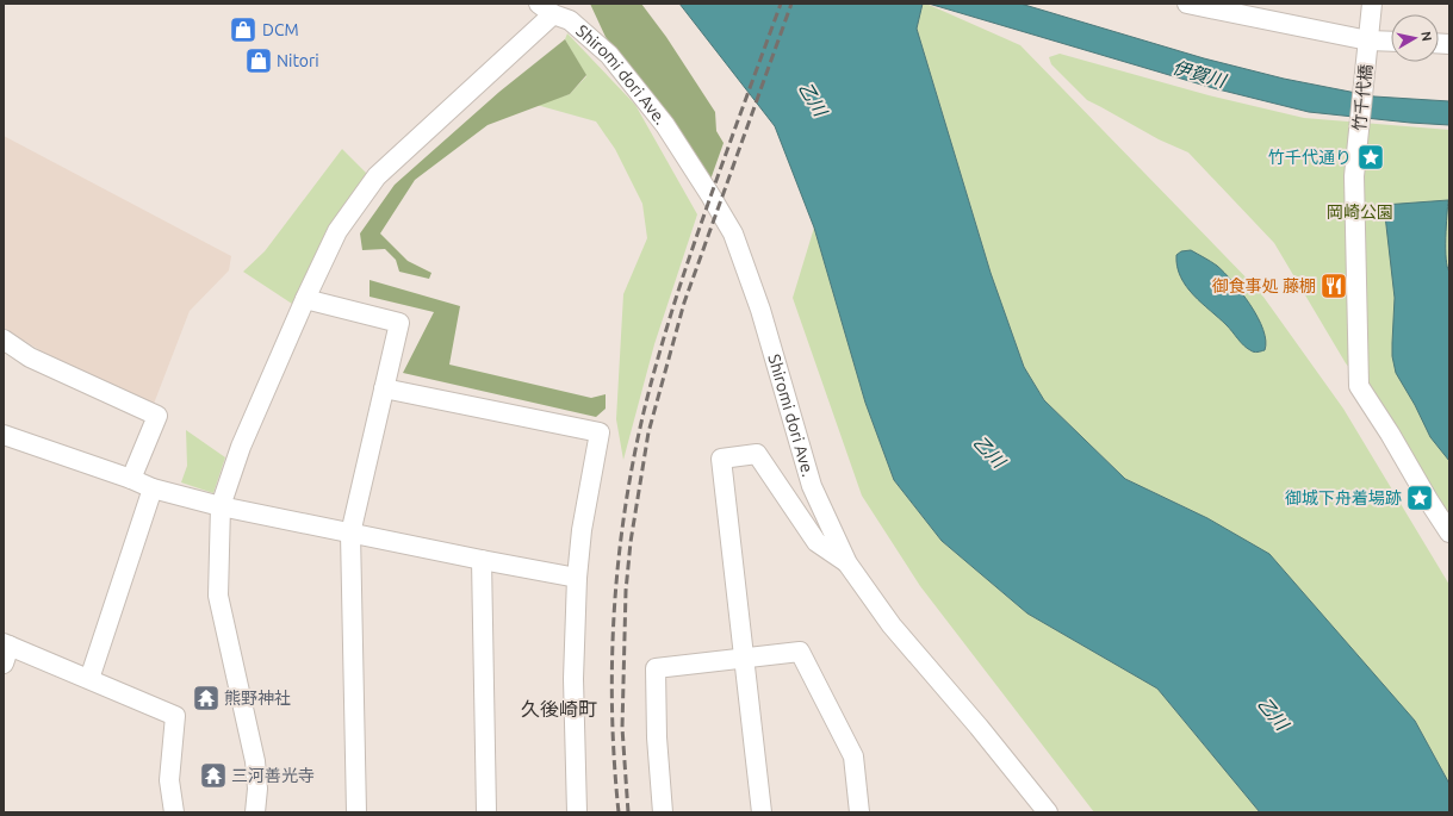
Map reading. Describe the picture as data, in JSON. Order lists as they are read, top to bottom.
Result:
{
  "streets": {
    "street": ["Shiromi dori Ave.", "竹千代橋"]
  },
  "districts": ["久後崎町"],
  "water": ["伊賀川", "乙川"],
  "parks": ["岡崎公園"],
  "places": {
    "shop": ["DCM", "Nitori"],
    "place": ["竹千代通り", "御城下舟着場跡"],
    "restaurant": ["御食事処 藤棚"],
    "temple": ["熊野神社", "三河善光寺"]
  },
  "north": "right"
}
